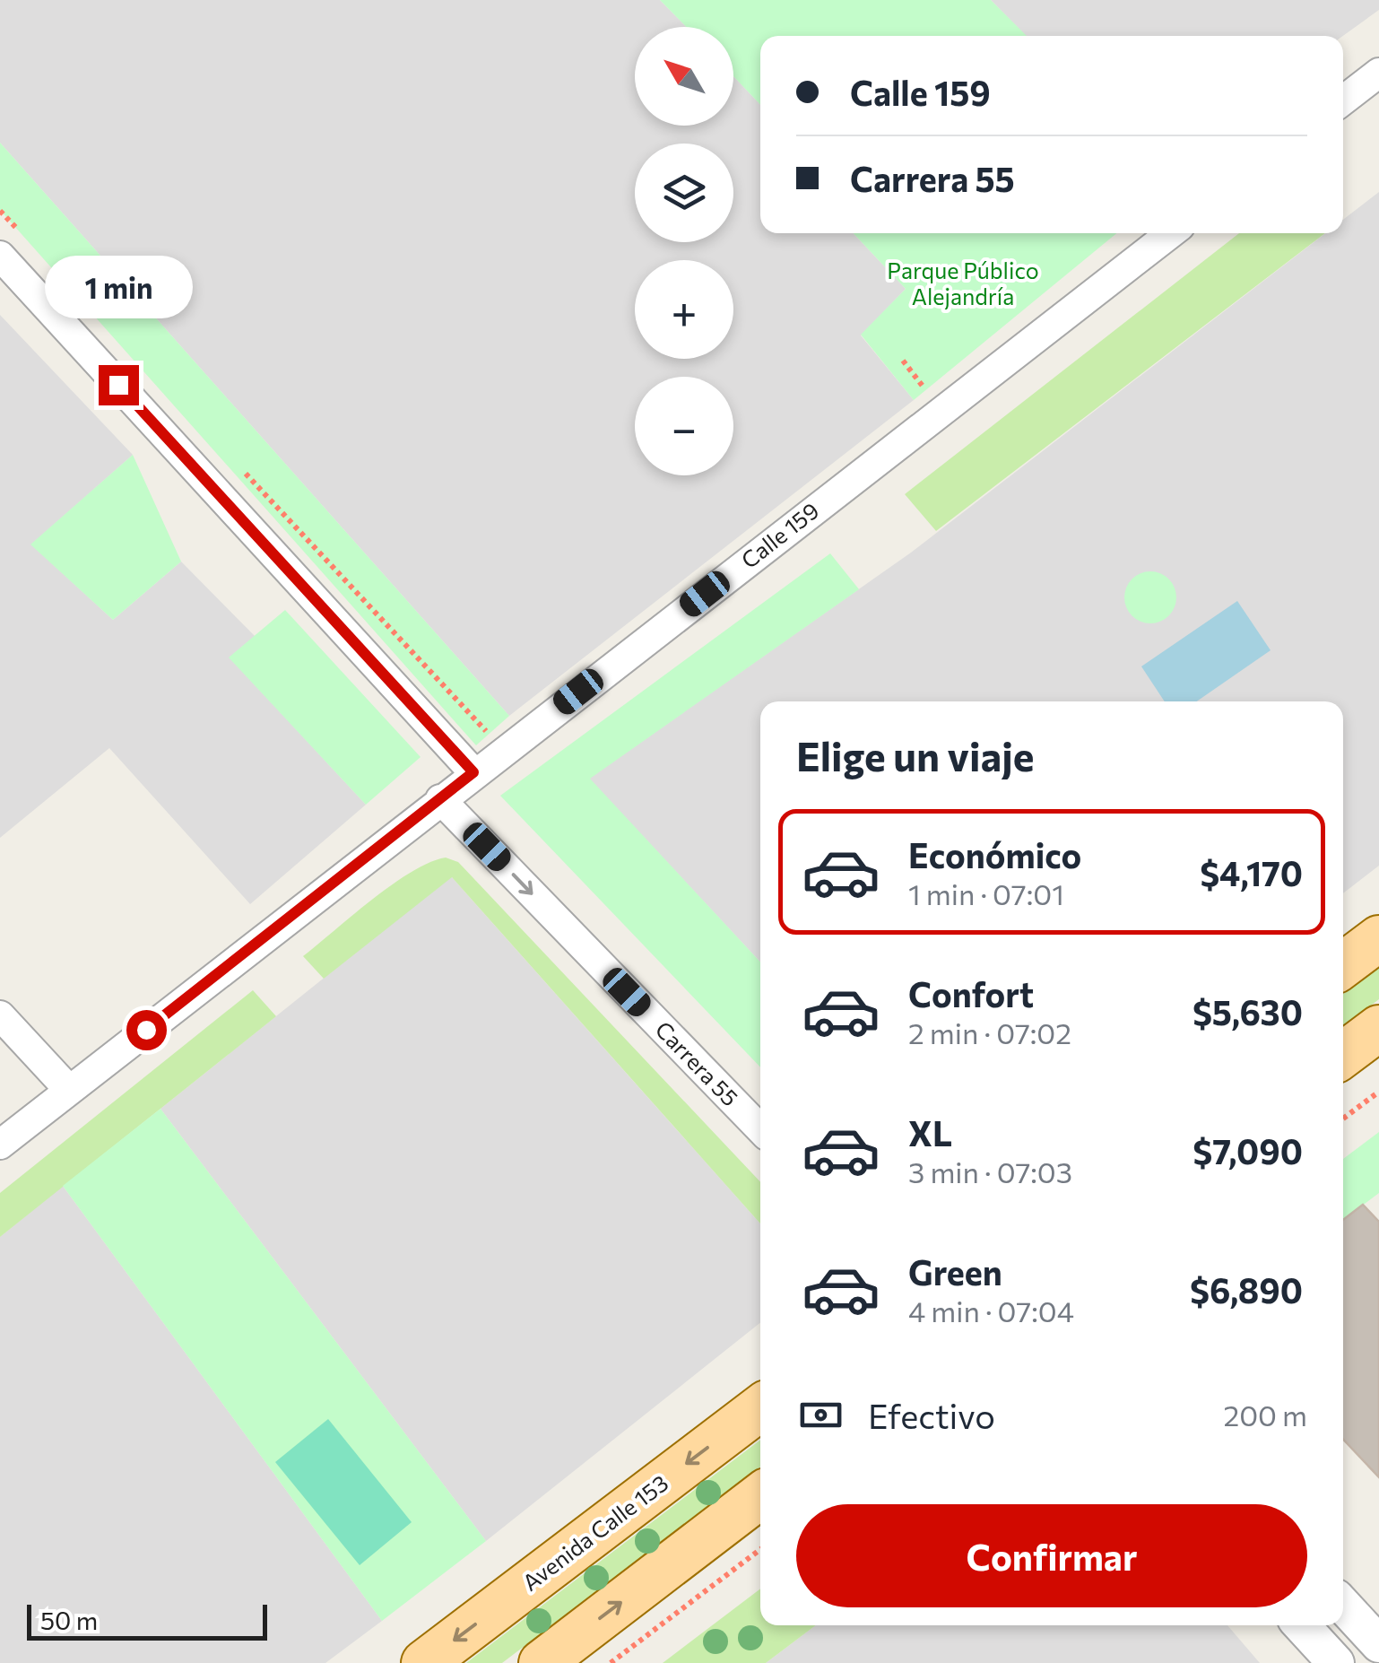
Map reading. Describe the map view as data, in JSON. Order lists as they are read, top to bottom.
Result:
{
  "streets": {
    "main road": ["Avenida Calle 153"],
    "street": ["Calle 159", "Carrera 55"]
  },
  "crossings": [
    ["Calle 159", "Carrera 55"]
  ],
  "one_way": ["Carrera 55"],
  "parks": ["Parque Público Alejandría"],
  "scale_bar": "50 m",
  "north": "top left",
  "page": {
    "map_buttons": ["+", "−"],
    "banner": ["Calle 159", "Carrera 55"],
    "bubble": "1 min",
    "heading": "Elige un viaje",
    "list": [
      {
        "name": "Económico",
        "note": "1 min · 07:01",
        "value": "$4,170"
      },
      {
        "name": "Confort",
        "note": "2 min · 07:02",
        "value": "$5,630"
      },
      {
        "name": "XL",
        "note": "3 min · 07:03",
        "value": "$7,090"
      },
      {
        "name": "Green",
        "note": "4 min · 07:04",
        "value": "$6,890"
      }
    ],
    "pay": ["Efectivo", "200 m"],
    "buttons": "Confirmar",
    "scale": "50 m"
  }
}
